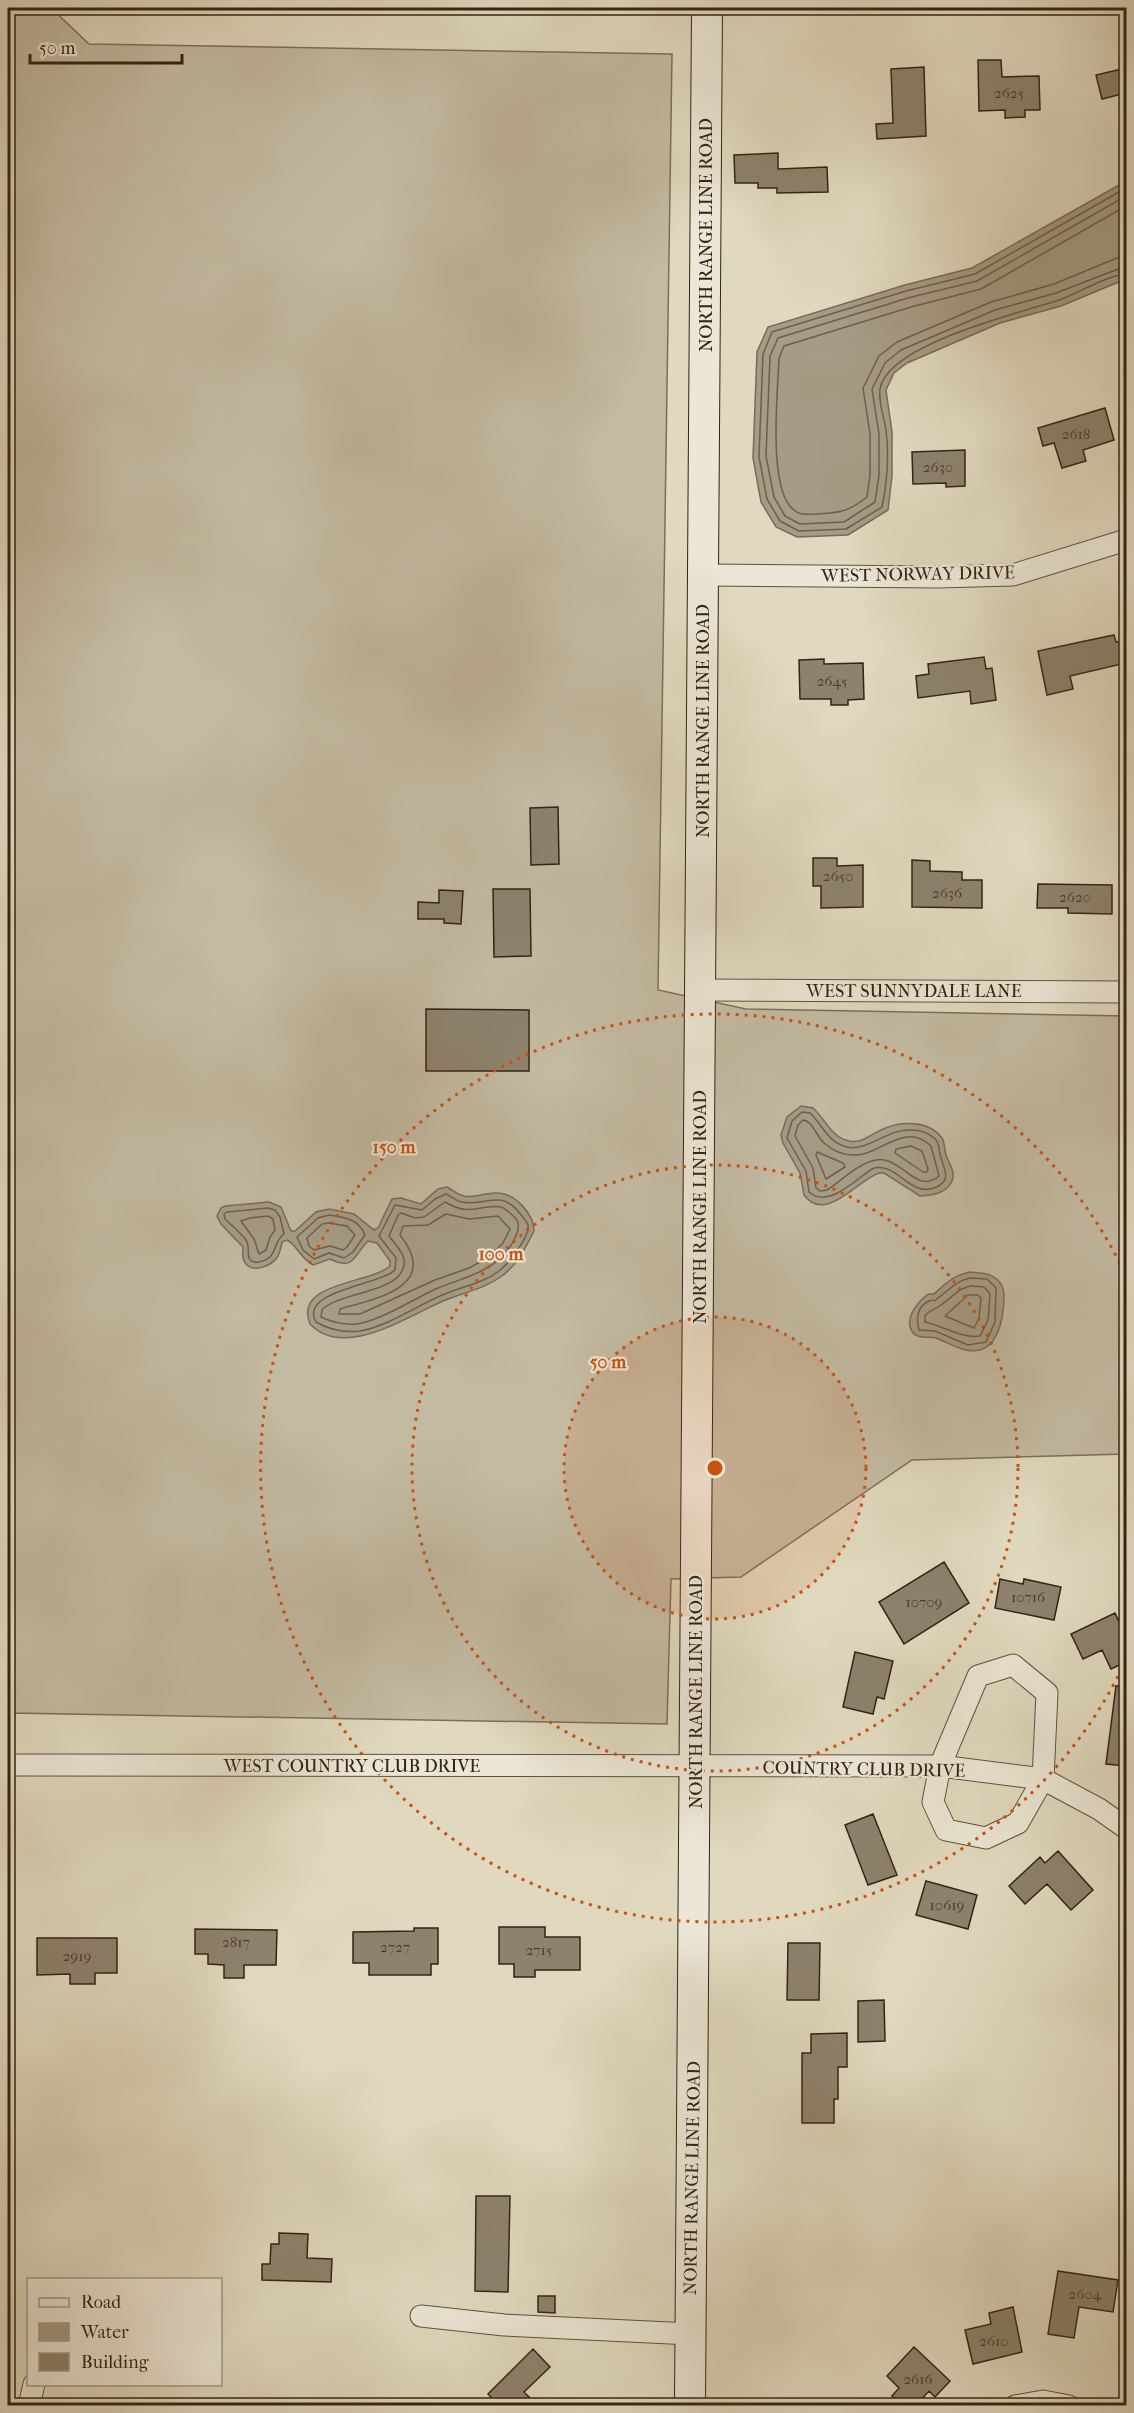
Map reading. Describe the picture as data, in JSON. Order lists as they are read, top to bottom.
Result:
{
  "streets": {
    "street": [
      "NORTH RANGE LINE ROAD",
      "WEST NORWAY DRIVE",
      "WEST SUNNYDALE LANE",
      "WEST COUNTRY CLUB DRIVE",
      "COUNTRY CLUB DRIVE"
    ]
  },
  "crossings": [
    ["NORTH RANGE LINE ROAD", "WEST NORWAY DRIVE"],
    ["NORTH RANGE LINE ROAD", "WEST SUNNYDALE LANE"],
    ["NORTH RANGE LINE ROAD", "WEST COUNTRY CLUB DRIVE"],
    ["NORTH RANGE LINE ROAD", "COUNTRY CLUB DRIVE"],
    ["WEST COUNTRY CLUB DRIVE", "COUNTRY CLUB DRIVE"]
  ],
  "house_numbers": [
    "2625",
    "2618",
    "2630",
    "2645",
    "2650",
    "2636",
    "2620",
    "10716",
    "10709",
    "10619",
    "2817",
    "2727",
    "2715",
    "2919",
    "2604",
    "2610",
    "2616"
  ],
  "legend": ["Road", "Water", "Building"],
  "scale_bar": "50 m",
  "rings": ["150 m", "100 m", "50 m"]
}
